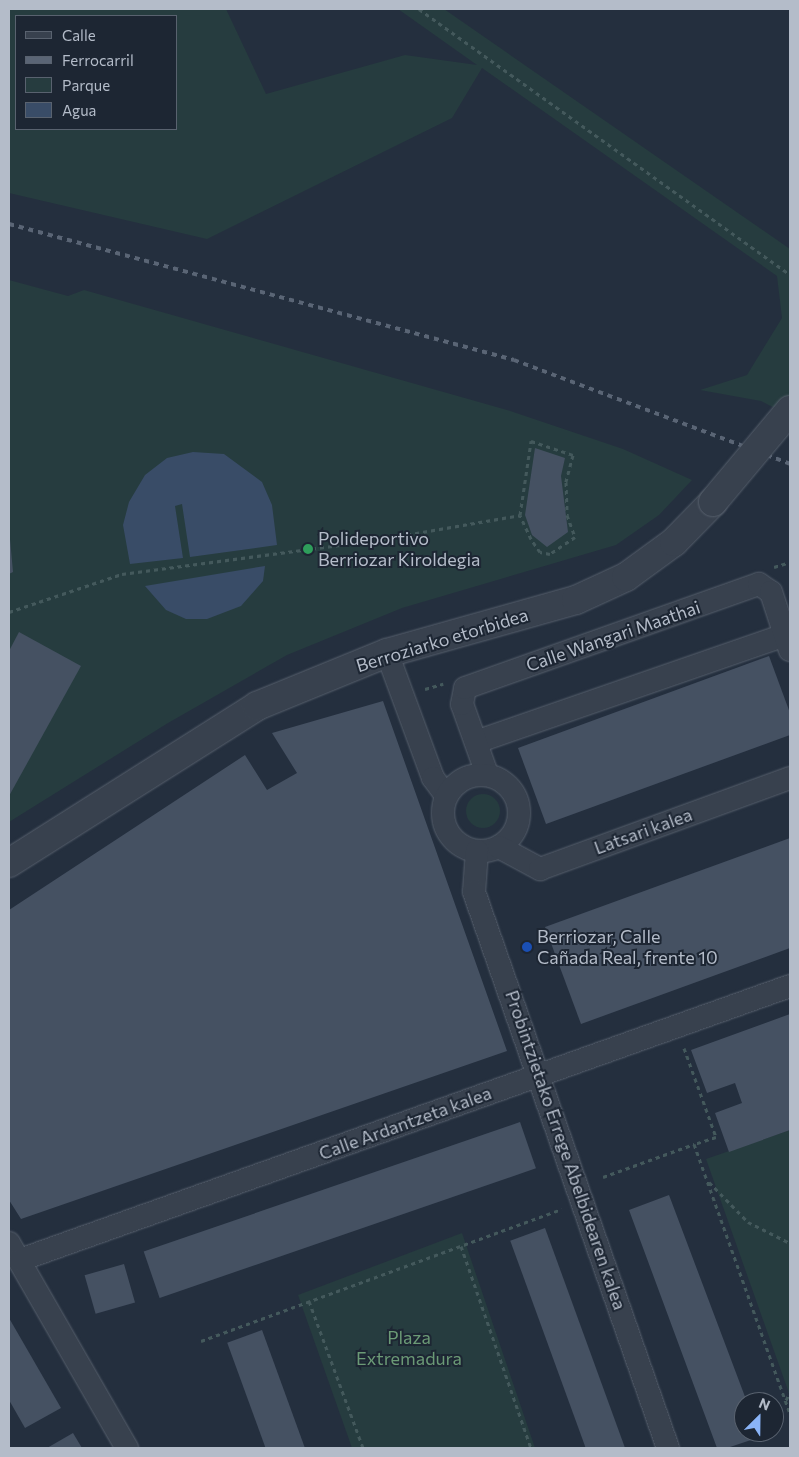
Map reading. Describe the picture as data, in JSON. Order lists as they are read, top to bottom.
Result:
{
  "streets": {
    "street": [
      "Calle Wangari Maathai",
      "Berroziarko etorbidea",
      "Latsari kalea",
      "Calle Ardantzeta kalea",
      "Probintzietako Errege Abelbidearen kalea"
    ]
  },
  "crossings": [
    ["Calle Wangari Maathai", "Latsari kalea"],
    ["Calle Wangari Maathai", "Probintzietako Errege Abelbidearen kalea"],
    ["Latsari kalea", "Probintzietako Errege Abelbidearen kalea"],
    ["Calle Ardantzeta kalea", "Probintzietako Errege Abelbidearen kalea"]
  ],
  "parks": ["Plaza Extremadura"],
  "places": ["Polideportivo Berriozar Kiroldegia", "Berriozar, Calle Cañada Real, frente 10"],
  "legend": [
    "Calle",
    "Ferrocarril",
    "Parque",
    "Agua"
  ],
  "north": "top right"
}
